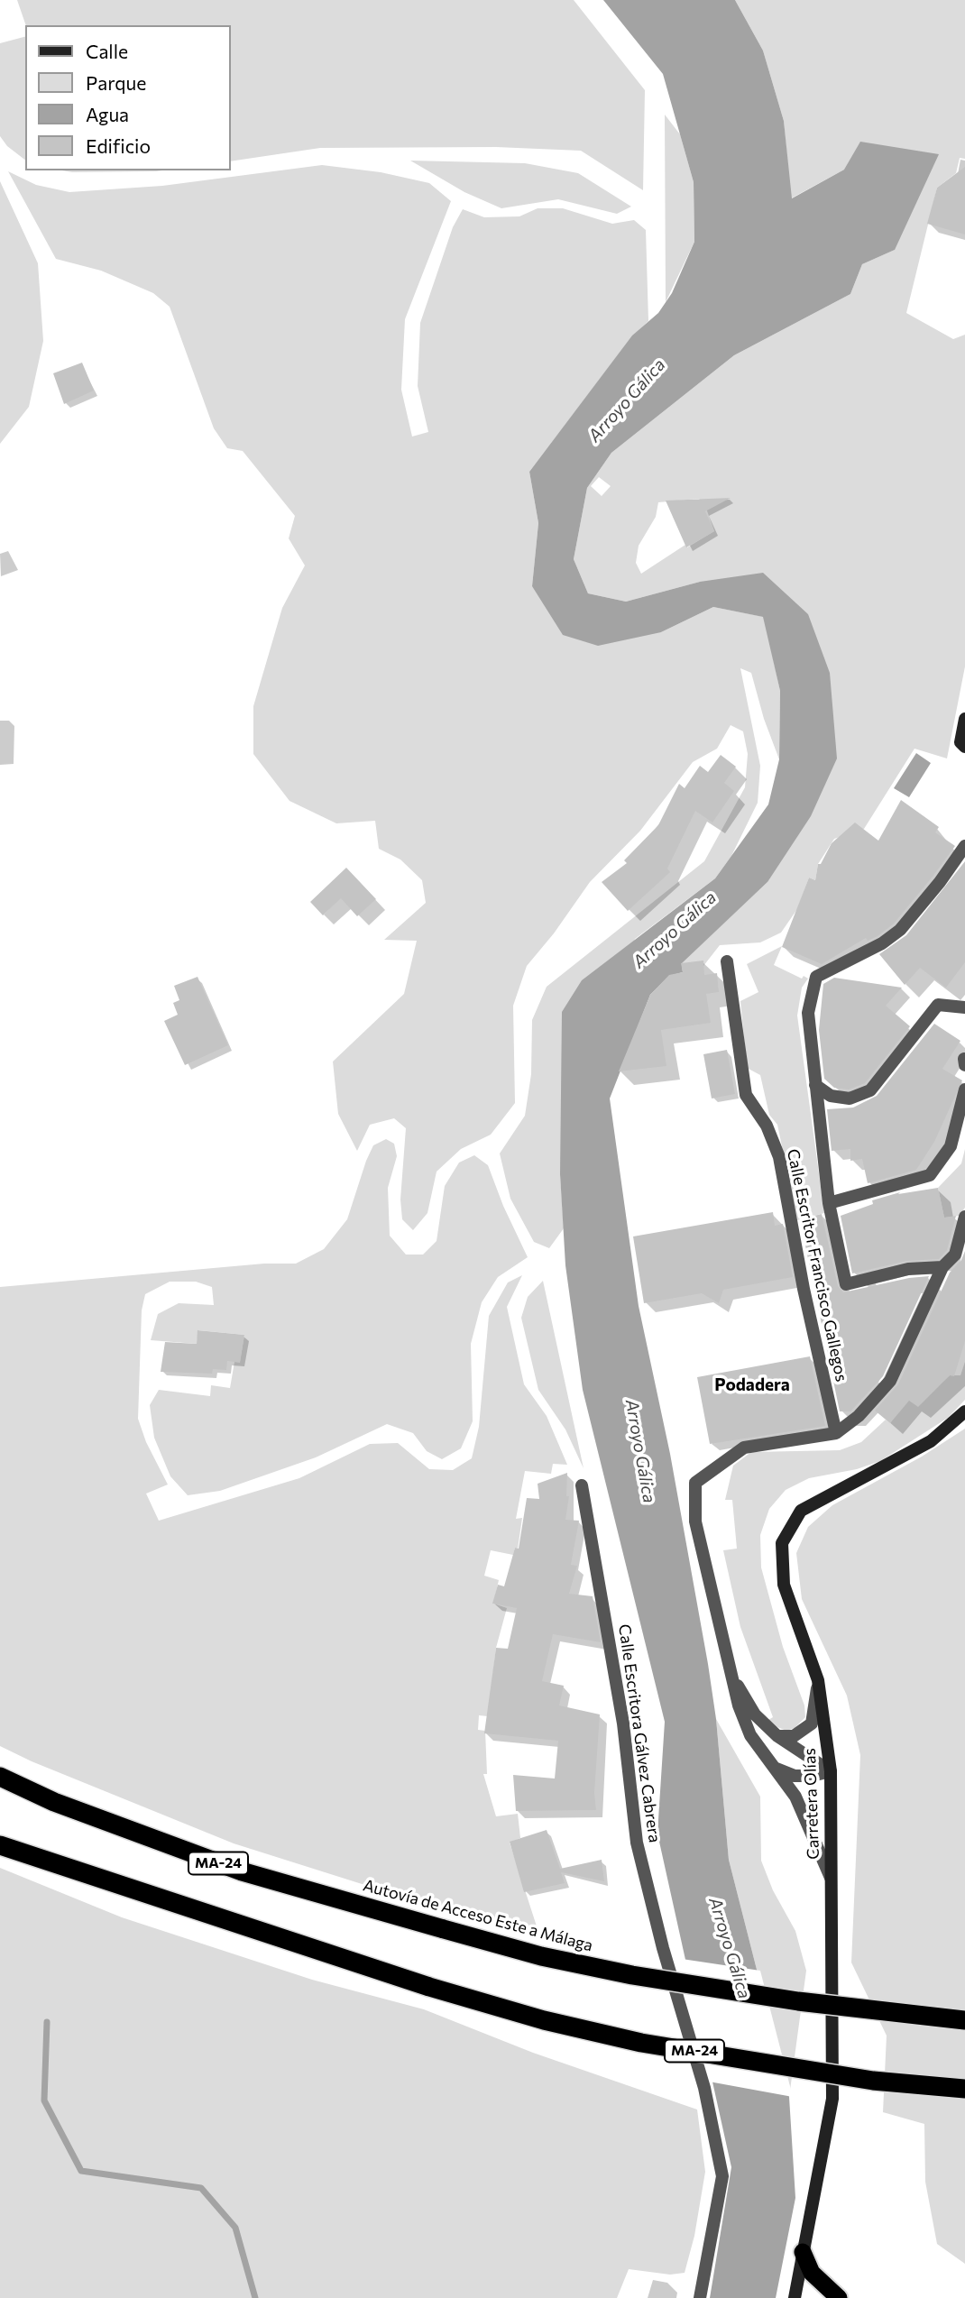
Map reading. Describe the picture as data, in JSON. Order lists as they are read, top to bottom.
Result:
{
  "streets": {
    "highway": ["MA-24", "Autovía de Acceso Este a Málaga"],
    "main road": ["Carretera Olías"],
    "street": ["Calle Escritor Francisco Gallegos", "Calle Escritora Gálvez Cabrera"]
  },
  "districts": ["Podadera"],
  "water": ["Arroyo Gálica"],
  "legend": [
    "Calle",
    "Parque",
    "Agua",
    "Edificio"
  ]
}
